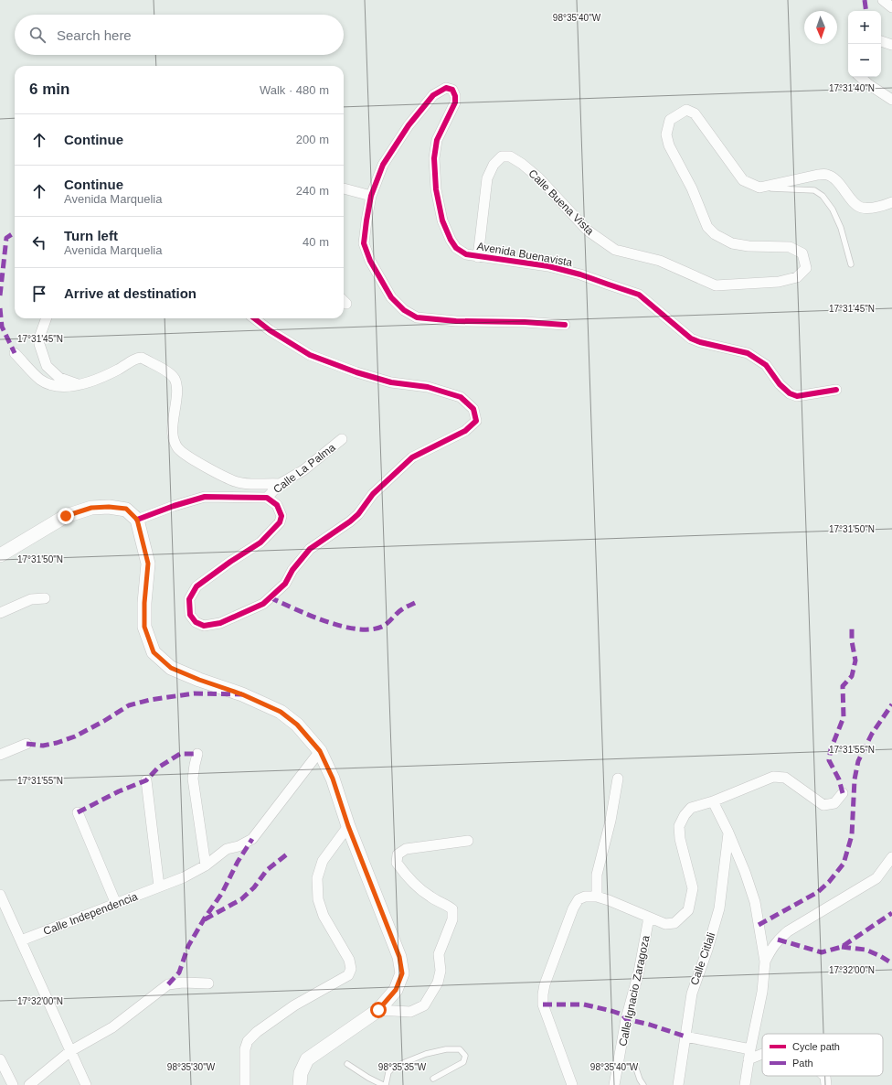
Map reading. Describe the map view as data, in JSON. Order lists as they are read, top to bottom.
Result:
{
  "streets": {
    "street": [
      "Calle Buena Vista",
      "Avenida Buenavista",
      "Calle La Palma",
      "Calle Independencia",
      "Calle Citlali",
      "Calle Ignacio Zaragoza"
    ]
  },
  "crossings": [
    ["Calle Buena Vista", "Avenida Buenavista"]
  ],
  "legend": ["Cycle path", "Path"],
  "north": "bottom",
  "page": {
    "map_buttons": ["+", "−"],
    "search": "Search here",
    "heading": ["6 min", "Walk · 480 m"],
    "list": [
      ["Continue", "200 m"],
      ["Continue", "Avenida Marquelia", "240 m"],
      ["Turn left", "Avenida Marquelia", "40 m"],
      "Arrive at destination"
    ]
  },
  "coordinates": [
    "98°35'40\"W",
    "17°31'40\"N",
    "17°31'45\"N",
    "17°31'50\"N",
    "17°31'55\"N",
    "17°32'00\"N",
    "98°35'30\"W",
    "98°35'35\"W"
  ]
}
